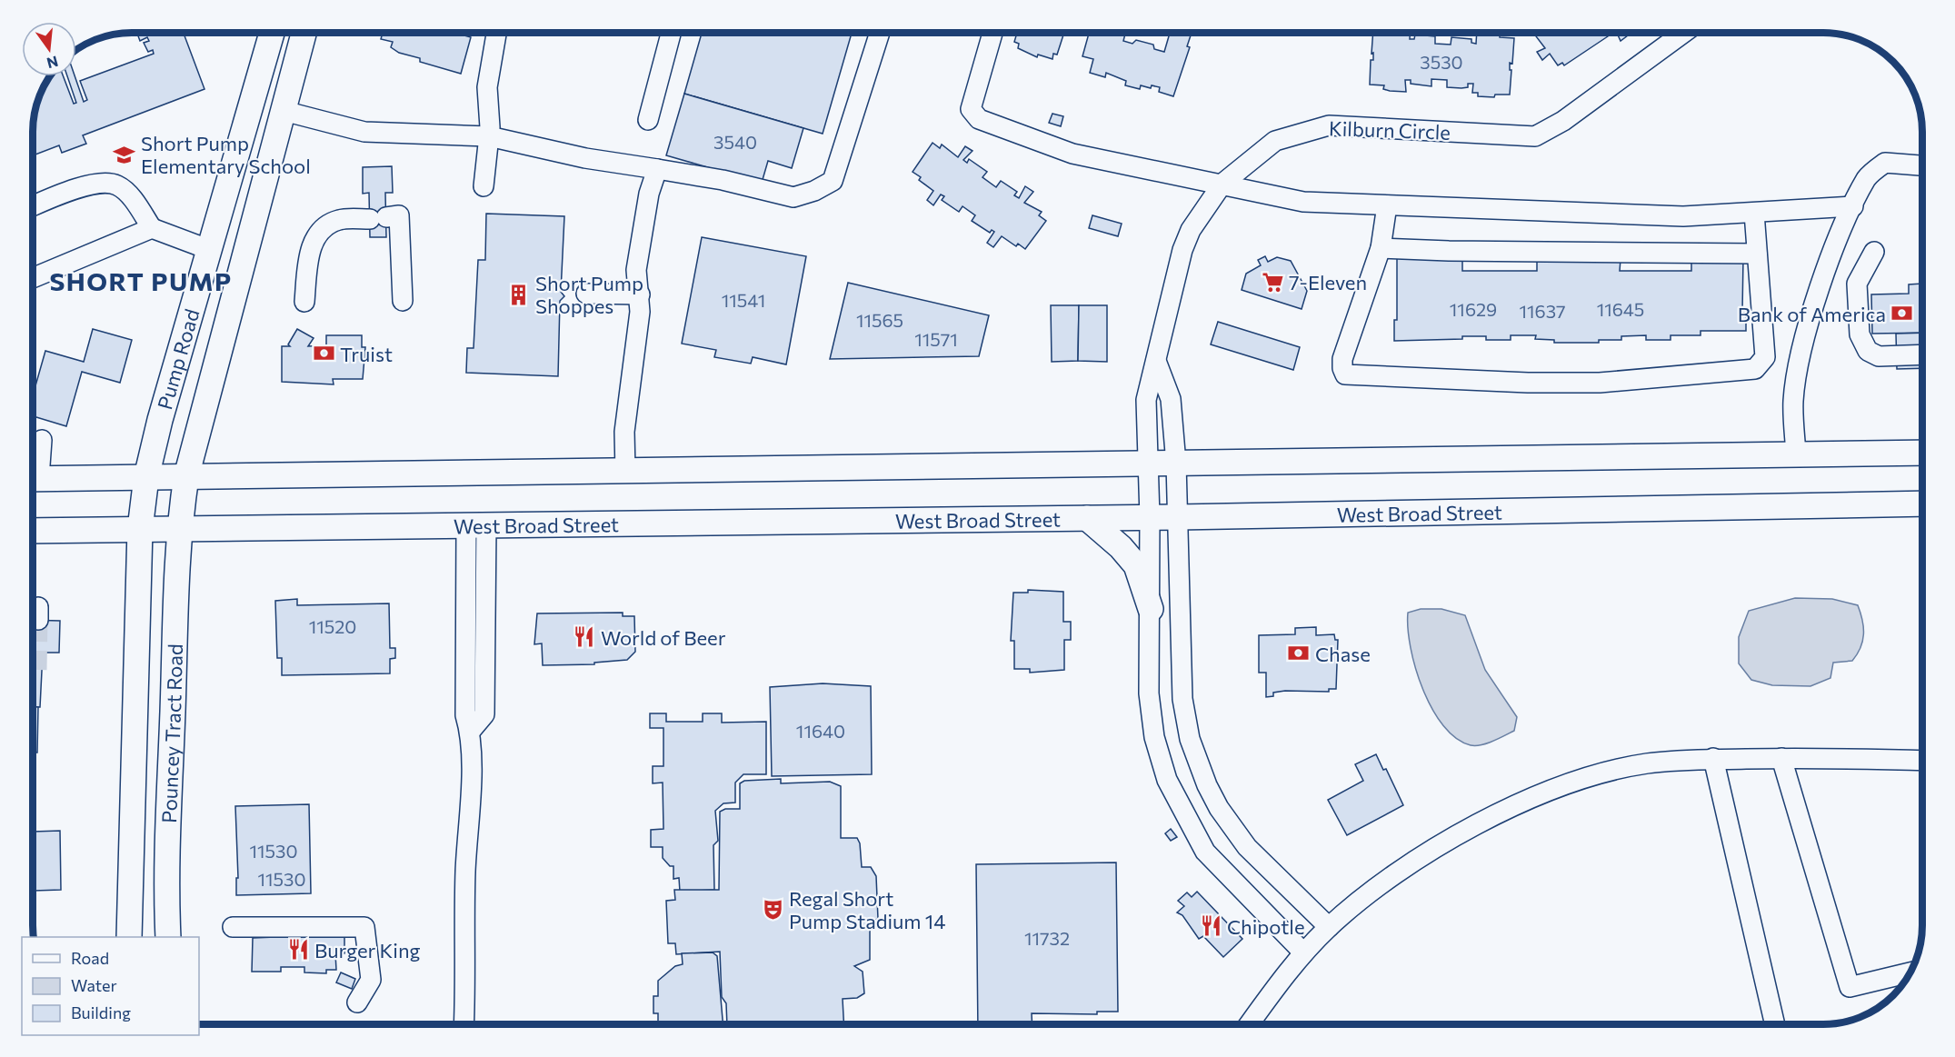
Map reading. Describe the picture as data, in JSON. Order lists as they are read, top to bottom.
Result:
{
  "streets": {
    "main road": ["Pump Road", "West Broad Street", "Pouncey Tract Road"],
    "street": ["Kilburn Circle"]
  },
  "crossings": [
    ["Pump Road", "West Broad Street"],
    ["Pump Road", "Pouncey Tract Road"],
    ["West Broad Street", "Pouncey Tract Road"]
  ],
  "districts": ["SHORT PUMP"],
  "places": {
    "school or university": ["Short Pump Elementary School"],
    "supermarket": ["7-Eleven"],
    "building": ["Short Pump Shoppes"],
    "bank": ["Bank of America", "Truist", "Chase"],
    "restaurant": ["World of Beer", "Chipotle", "Burger King"],
    "theatre": ["Regal Short Pump Stadium 14"]
  },
  "house_numbers": [
    "3530",
    "3540",
    "11541",
    "11629",
    "11645",
    "11637",
    "11565",
    "11571",
    "11520",
    "11640",
    "11530",
    "11530",
    "11732"
  ],
  "legend": ["Road", "Water", "Building"],
  "north": "bottom"
}
